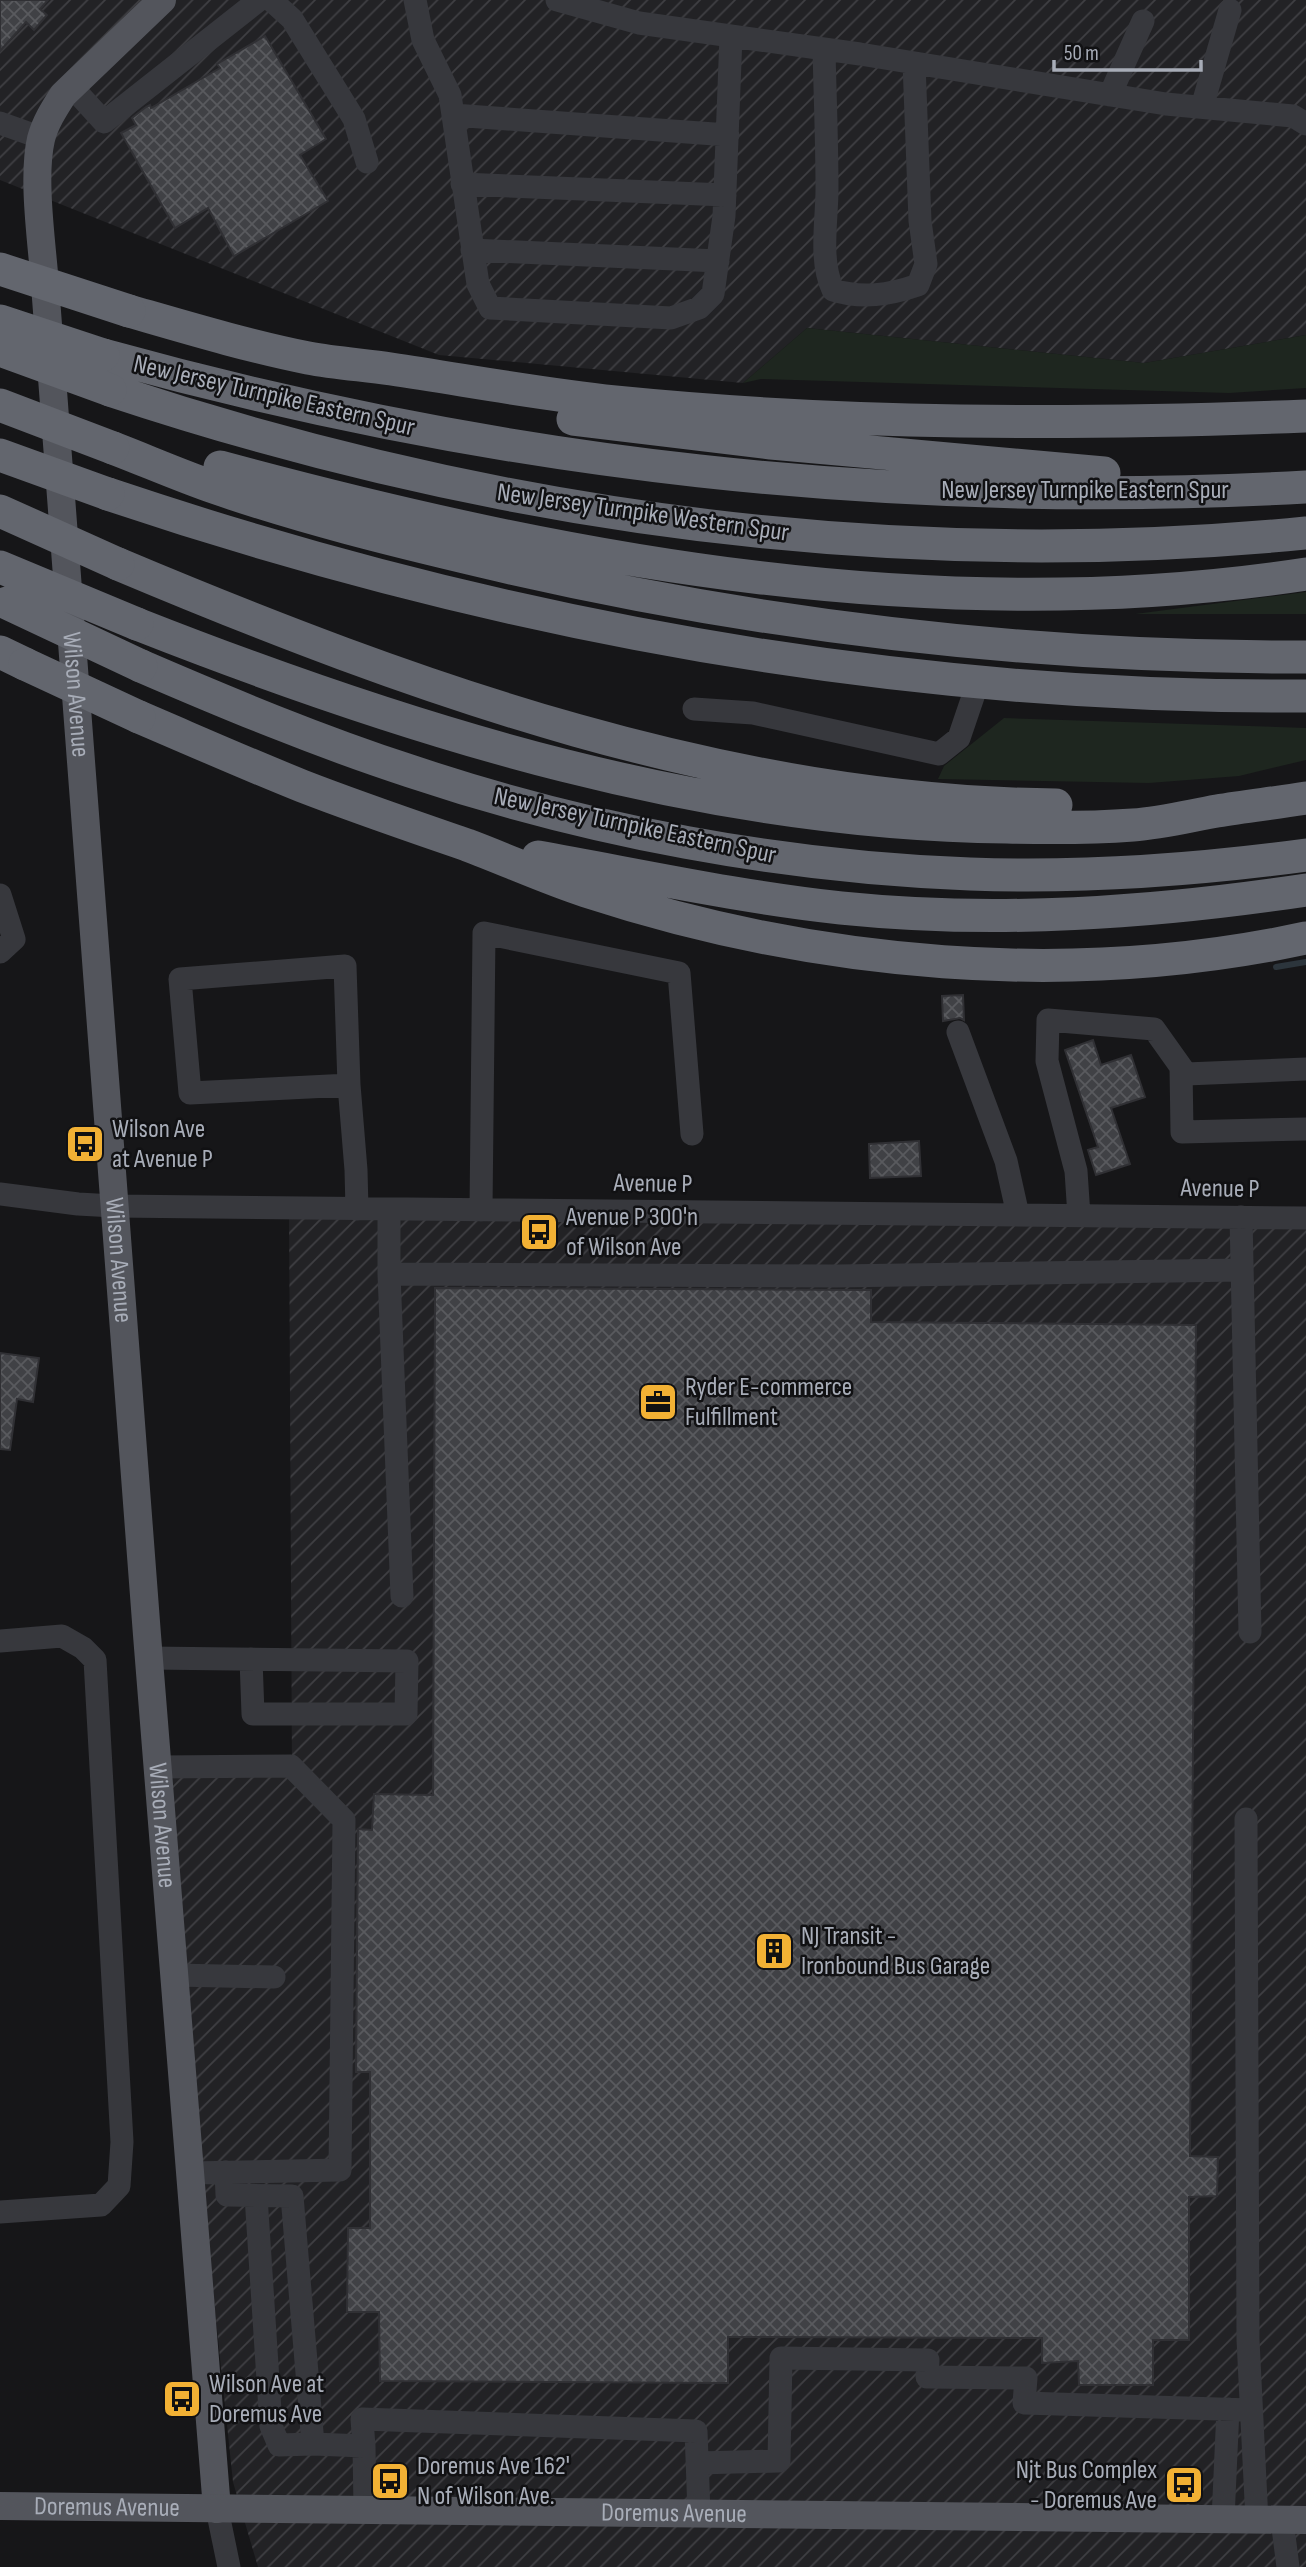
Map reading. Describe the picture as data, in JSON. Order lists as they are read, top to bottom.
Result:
{
  "streets": {
    "highway": ["New Jersey Turnpike Eastern Spur", "New Jersey Turnpike Western Spur"],
    "main road": ["Wilson Avenue", "Doremus Avenue"],
    "street": ["Avenue P"]
  },
  "crossings": [
    ["Wilson Avenue", "Avenue P"],
    ["Wilson Avenue", "Doremus Avenue"]
  ],
  "places": {
    "bus stop": [
      "Wilson Ave at Avenue P",
      "Avenue P 300'n of Wilson Ave",
      "Wilson Ave at Doremus Ave",
      "Doremus Ave 162' N of Wilson Ave.",
      "Njt Bus Complex - Doremus Ave"
    ],
    "office": ["Ryder E-commerce Fulfillment"],
    "building": ["NJ Transit - Ironbound Bus Garage"]
  },
  "scale_bar": "50 m"
}
